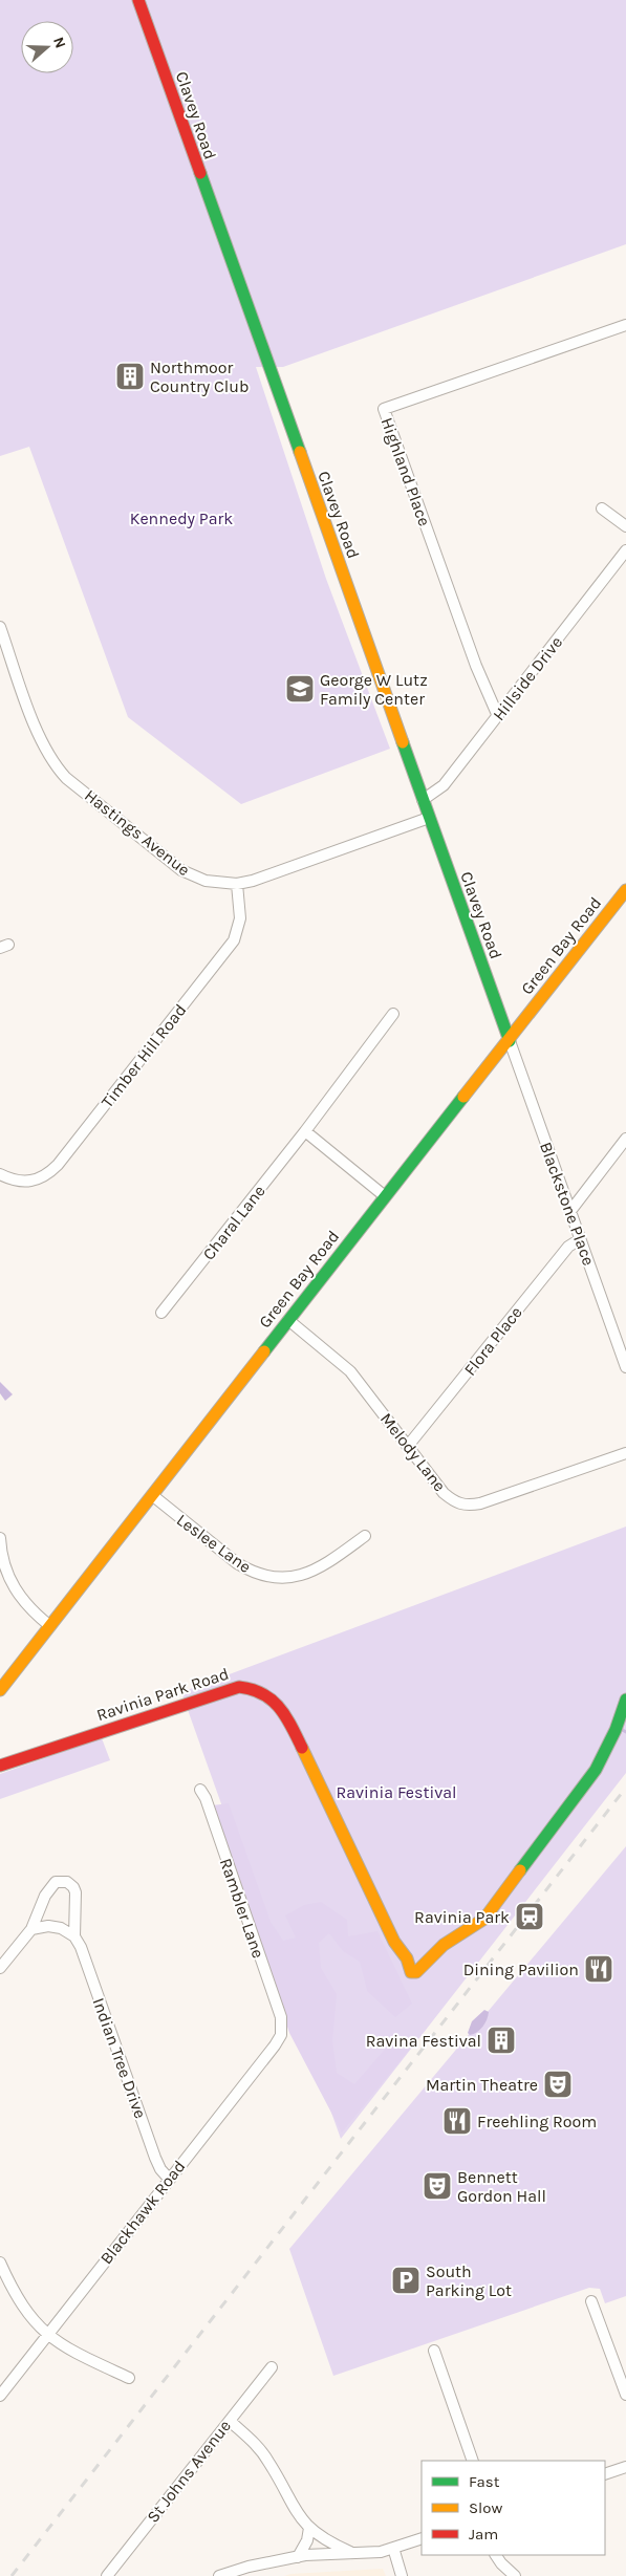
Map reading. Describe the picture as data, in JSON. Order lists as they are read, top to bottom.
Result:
{
  "streets": {
    "main road": ["Clavey Road", "Green Bay Road", "Ravinia Park Road"],
    "street": [
      "Highland Place",
      "Hillside Drive",
      "Hastings Avenue",
      "Timber Hill Road",
      "Blackstone Place",
      "Charal Lane",
      "Flora Place",
      "Melody Lane",
      "Leslee Lane",
      "Rambler Lane",
      "Indian Tree Drive",
      "Blackhawk Road",
      "St Johns Avenue"
    ]
  },
  "crossings": [
    ["Clavey Road", "Hillside Drive"],
    ["Clavey Road", "Hastings Avenue"],
    ["Clavey Road", "Green Bay Road"],
    ["Clavey Road", "Blackstone Place"],
    ["Highland Place", "Hillside Drive"],
    ["Hastings Avenue", "Timber Hill Road"],
    ["Green Bay Road", "Blackstone Place"],
    ["Green Bay Road", "Melody Lane"],
    ["Green Bay Road", "Leslee Lane"],
    ["Blackstone Place", "Flora Place"],
    ["Flora Place", "Melody Lane"],
    ["Rambler Lane", "Blackhawk Road"],
    ["Indian Tree Drive", "Blackhawk Road"]
  ],
  "parks": ["Kennedy Park", "Ravinia Festival"],
  "places": {
    "building": ["Northmoor Country Club", "Ravina Festival"],
    "school or university": ["George W Lutz Family Center"],
    "station": ["Ravinia Park"],
    "restaurant": ["Dining Pavilion", "Freehling Room"],
    "theatre": ["Martin Theatre", "Bennett Gordon Hall"],
    "parking": ["South Parking Lot"]
  },
  "legend": ["Fast", "Slow", "Jam"],
  "north": "right"
}
